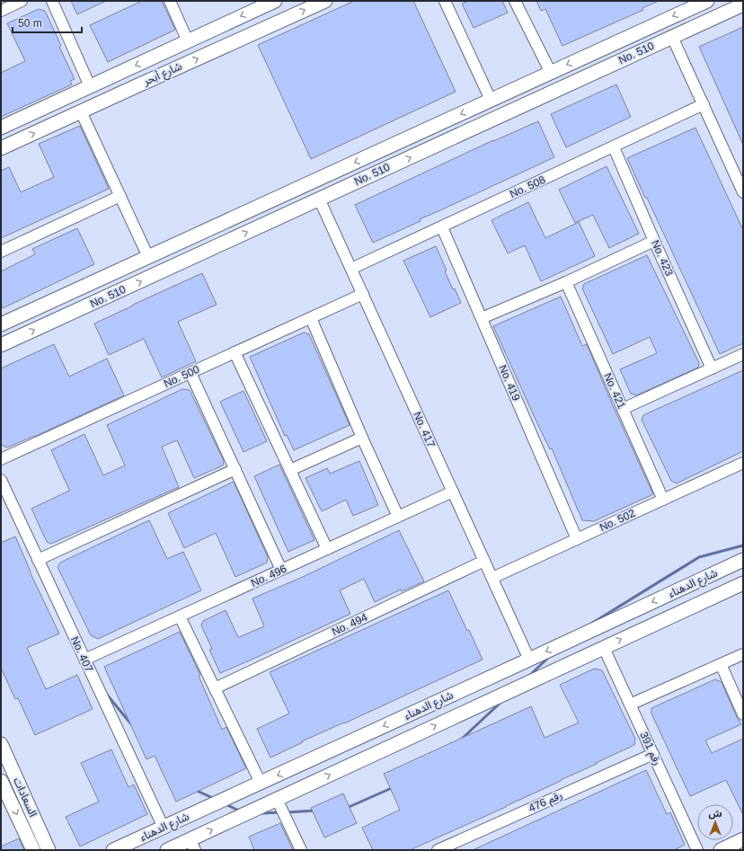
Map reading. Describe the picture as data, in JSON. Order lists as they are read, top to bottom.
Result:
{
  "streets": {
    "street": [
      "No. 510",
      "شارع أبحر",
      "No. 508",
      "No. 423",
      "No. 500",
      "No. 419",
      "No. 421",
      "No. 417",
      "No. 502",
      "No. 496",
      "شارع الدهناء",
      "No. 494",
      "No. 407",
      "رقم 391",
      "السعادات",
      "رقم 476"
    ]
  },
  "crossings": [
    ["No. 510", "No. 417"],
    ["No. 508", "No. 423"],
    ["No. 508", "No. 419"],
    ["No. 508", "No. 417"],
    ["No. 500", "No. 417"],
    ["No. 419", "No. 502"],
    ["No. 421", "No. 502"],
    ["No. 417", "No. 502"],
    ["No. 417", "No. 496"],
    ["No. 417", "شارع الدهناء"],
    ["No. 417", "No. 494"],
    ["No. 496", "No. 407"],
    ["شارع الدهناء", "No. 407"],
    ["شارع الدهناء", "رقم 391"],
    ["رقم 391", "رقم 476"]
  ],
  "scale_bar": "50 m",
  "north": "top"
}
